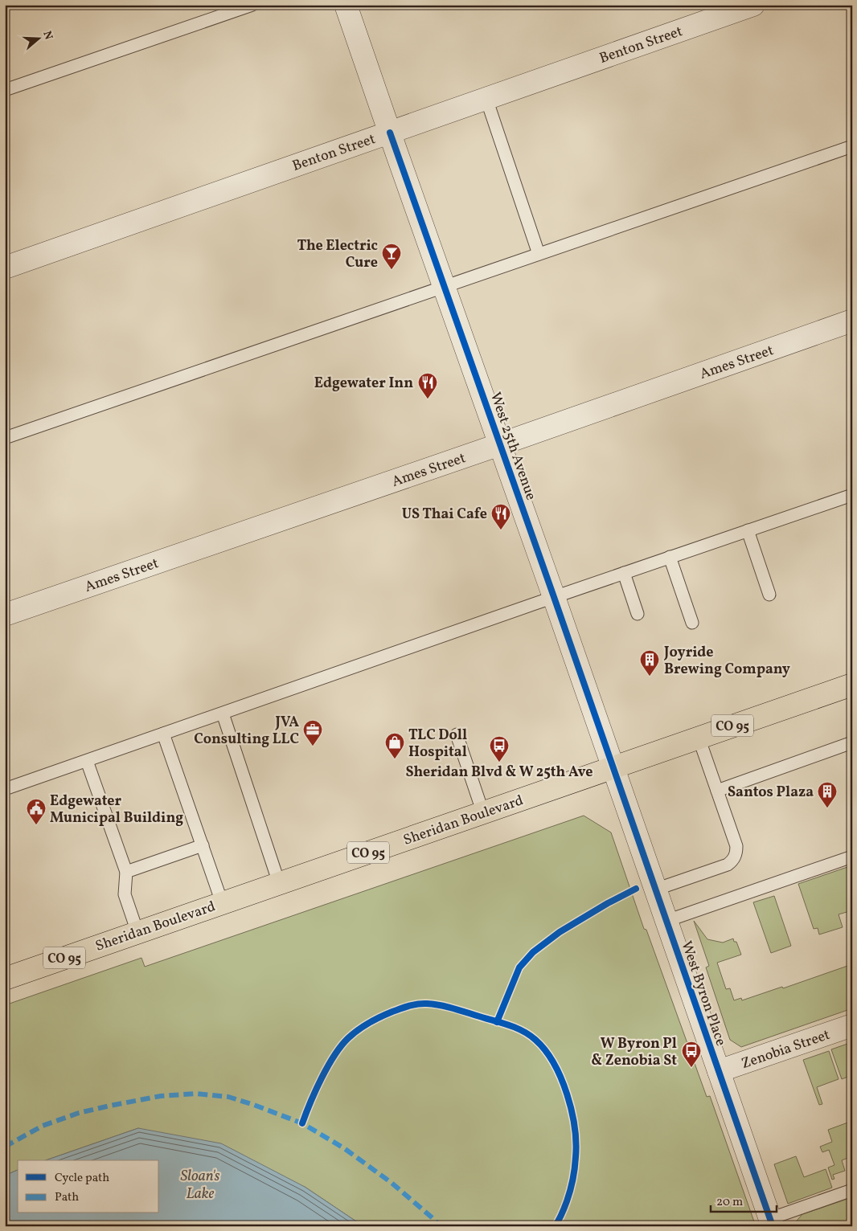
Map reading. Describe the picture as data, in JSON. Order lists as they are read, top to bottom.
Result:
{
  "streets": {
    "main road": ["CO 95", "Sheridan Boulevard"],
    "street": [
      "Benton Street",
      "Ames Street",
      "West 25th Avenue",
      "West Byron Place",
      "Zenobia Street"
    ]
  },
  "crossings": [
    ["Benton Street", "West 25th Avenue"],
    ["Ames Street", "West 25th Avenue"],
    ["West 25th Avenue", "Sheridan Boulevard"],
    ["West 25th Avenue", "West Byron Place"],
    ["Sheridan Boulevard", "West Byron Place"],
    ["West Byron Place", "Zenobia Street"]
  ],
  "water": ["Sloan's Lake"],
  "places": {
    "bar": ["The Electric Cure"],
    "restaurant": ["Edgewater Inn", "US Thai Cafe"],
    "building": ["Joyride Brewing Company", "Santos Plaza"],
    "office": ["JVA Consulting LLC"],
    "shop": ["TLC Doll Hospital"],
    "bus stop": ["Sheridan Blvd & W 25th Ave", "W Byron Pl & Zenobia St"],
    "public building": ["Edgewater Municipal Building"]
  },
  "legend": ["Cycle path", "Path"],
  "scale_bar": "20 m",
  "north": "right"
}
